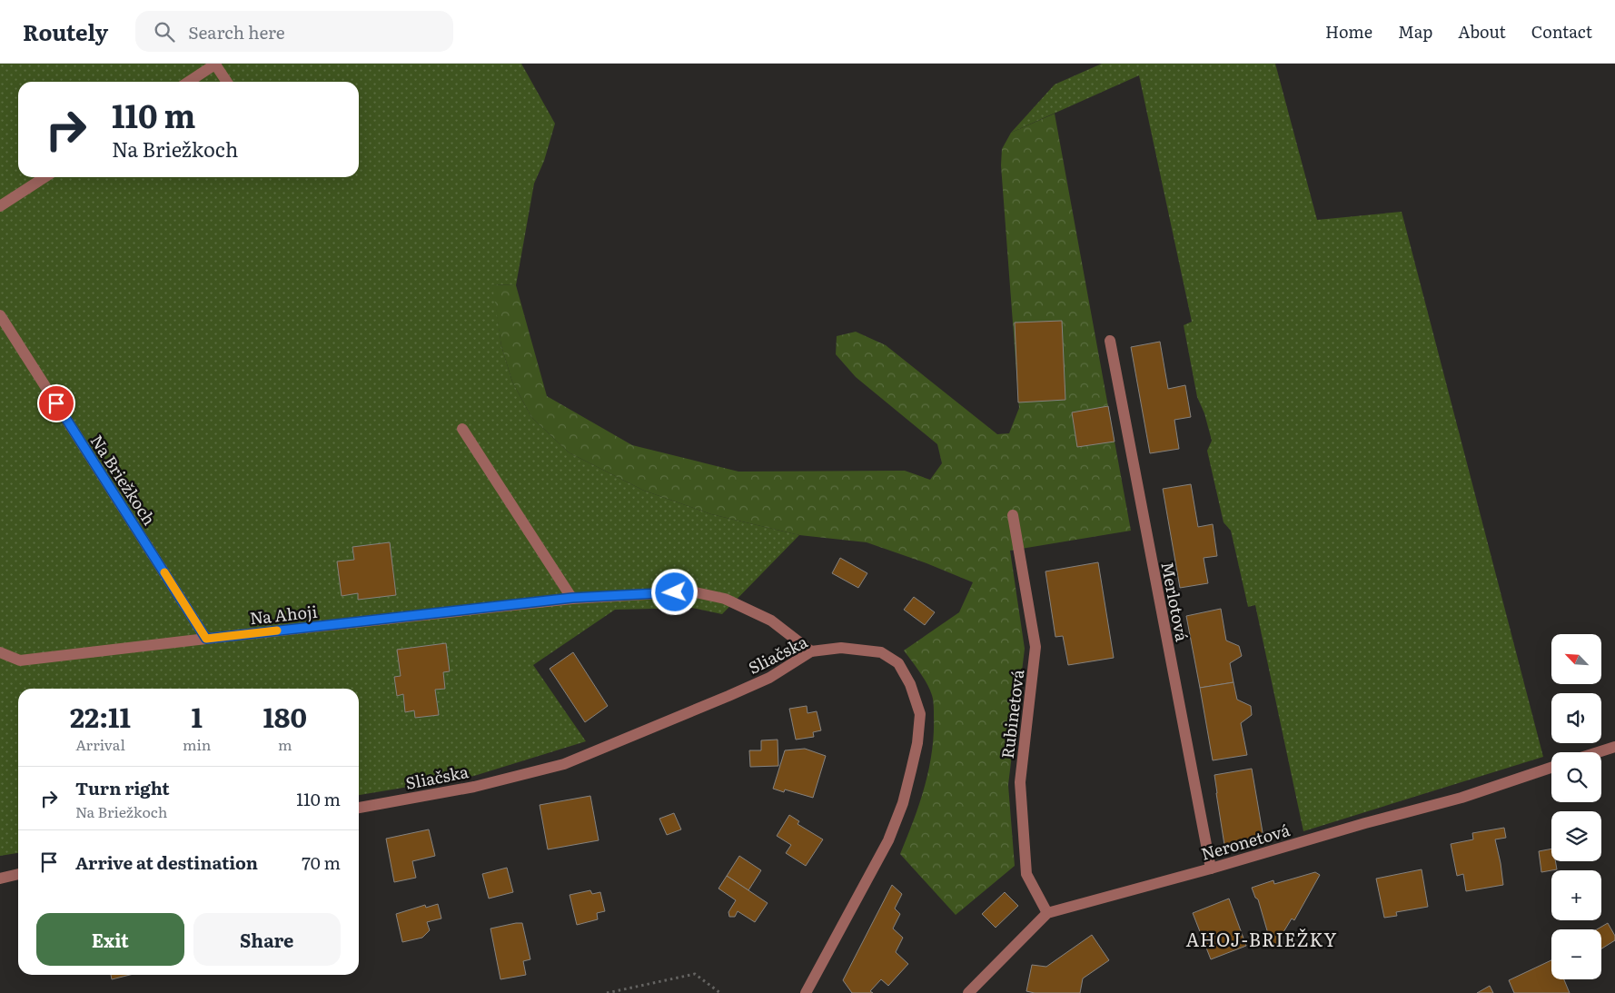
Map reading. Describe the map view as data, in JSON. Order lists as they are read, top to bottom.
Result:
{
  "streets": {
    "street": [
      "Na Briežkoch",
      "Merlotová",
      "Na Ahoji",
      "Sliačska",
      "Rubinetová",
      "Neronetová"
    ]
  },
  "crossings": [
    ["Na Briežkoch", "Na Ahoji"],
    ["Merlotová", "Neronetová"],
    ["Na Ahoji", "Sliačska"],
    ["Rubinetová", "Neronetová"]
  ],
  "districts": ["AHOJ-BRIEŽKY"],
  "north": "top left",
  "page": {
    "header": "Routely",
    "search": "Search here",
    "nav": [
      "Home",
      "Map",
      "About",
      "Contact"
    ],
    "turn": ["110 m", "Na Briežkoch"],
    "map_buttons": ["+", "−"],
    "eta": [
      "22:11",
      "Arrival",
      "1",
      "min",
      "180",
      "m"
    ],
    "list": [
      {
        "name": "Turn right",
        "note": "Na Briežkoch",
        "value": "110 m"
      },
      {
        "name": "Arrive at destination",
        "value": "70 m"
      }
    ],
    "buttons": ["Exit", "Share"]
  }
}
